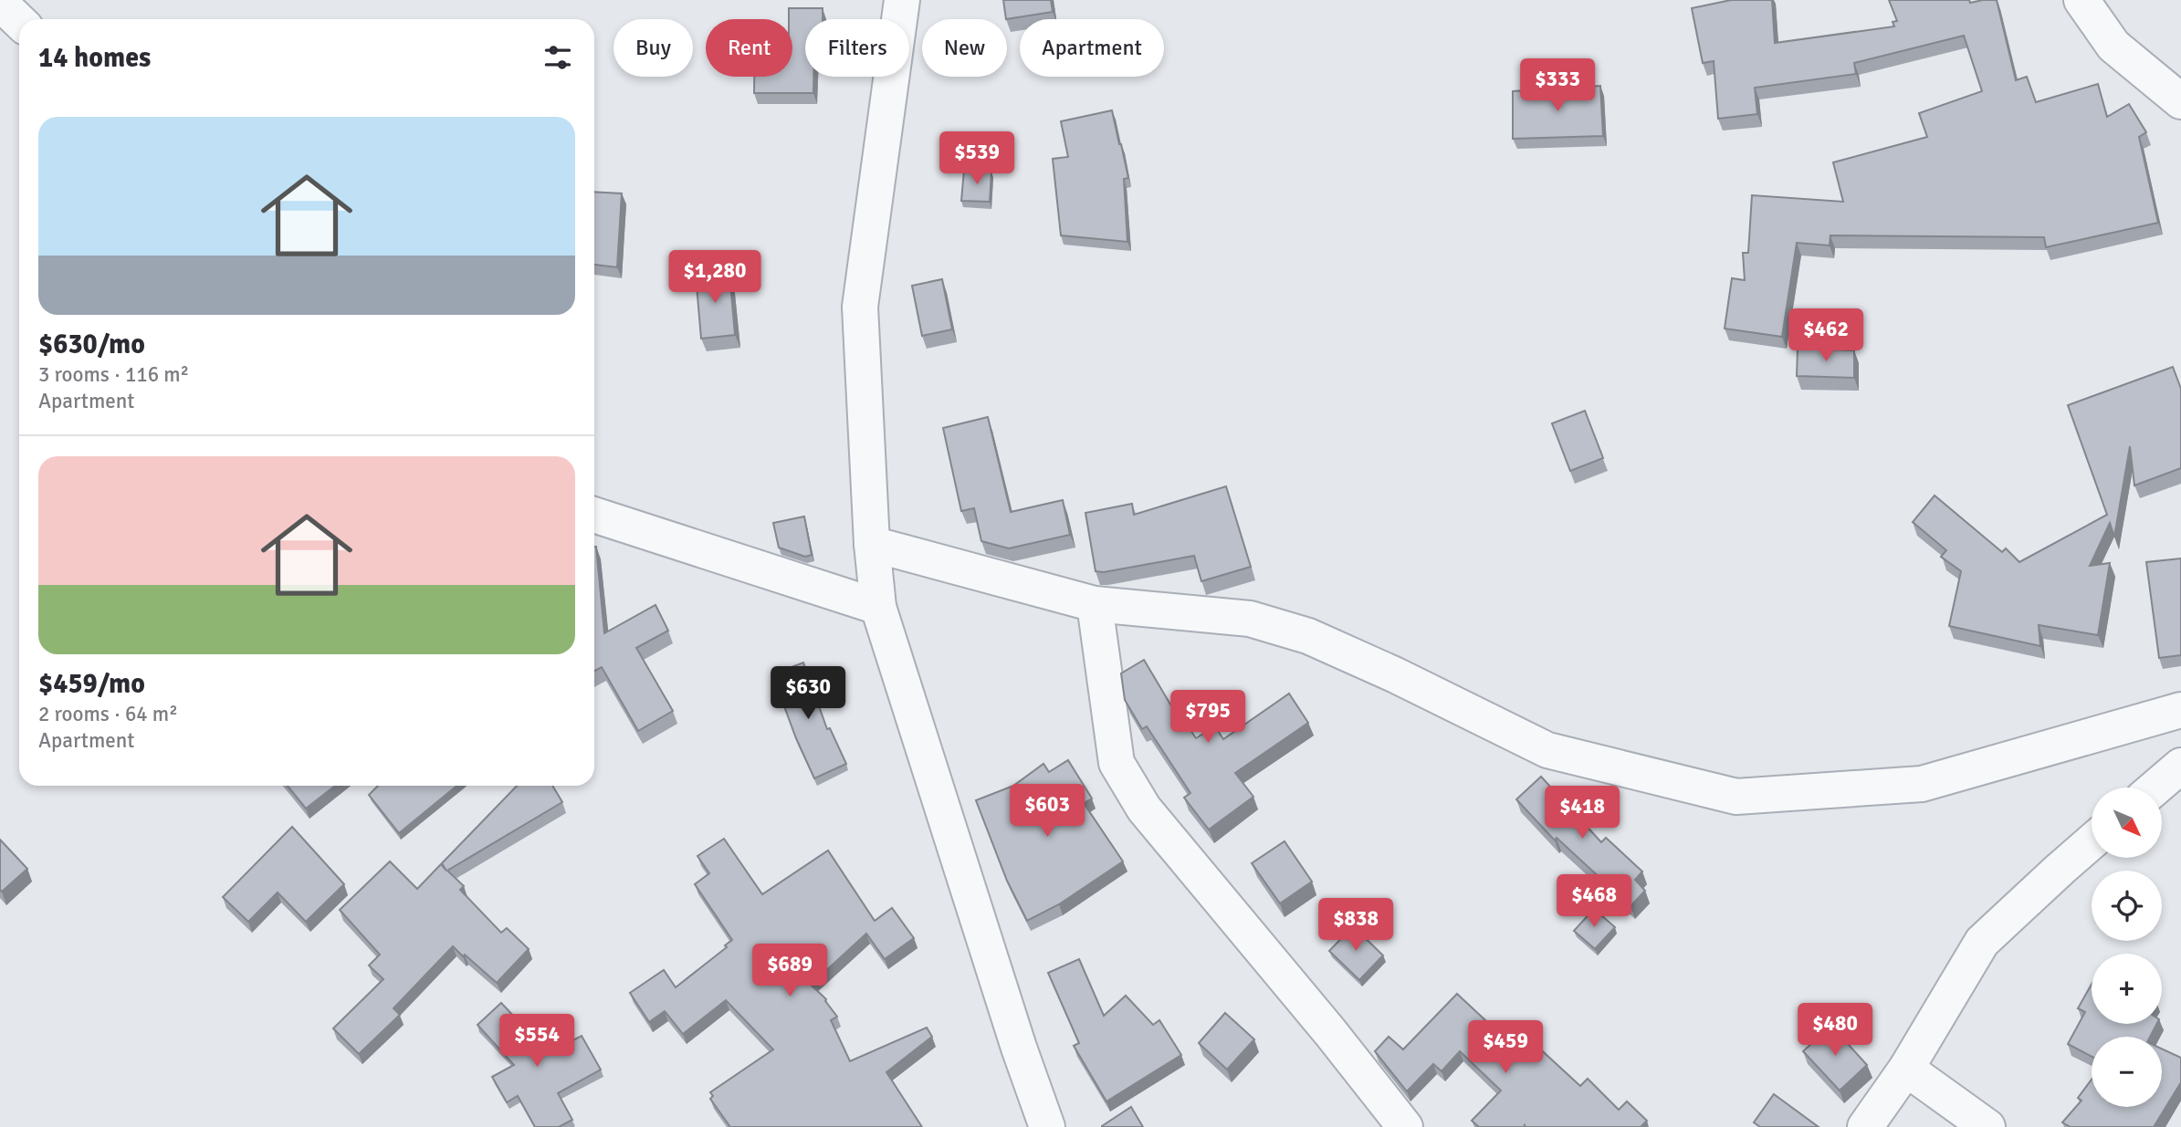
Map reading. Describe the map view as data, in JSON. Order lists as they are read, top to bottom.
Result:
{
  "north": "bottom right",
  "page": {
    "chip": [
      "Buy",
      "Rent",
      "Filters",
      "New",
      "Apartment"
    ],
    "heading": "14 homes",
    "price": [
      "$333",
      "$539",
      "$1,280",
      "$462",
      "$630",
      "$795",
      "$603",
      "$418",
      "$468",
      "$838",
      "$689",
      "$480",
      "$554",
      "$459"
    ],
    "list": [
      {
        "name": "$630/mo",
        "note": "3 rooms · 116 m² · Apartment"
      },
      {
        "name": "$459/mo",
        "note": "2 rooms · 64 m² · Apartment"
      }
    ],
    "map_buttons": ["+", "−"]
  }
}
